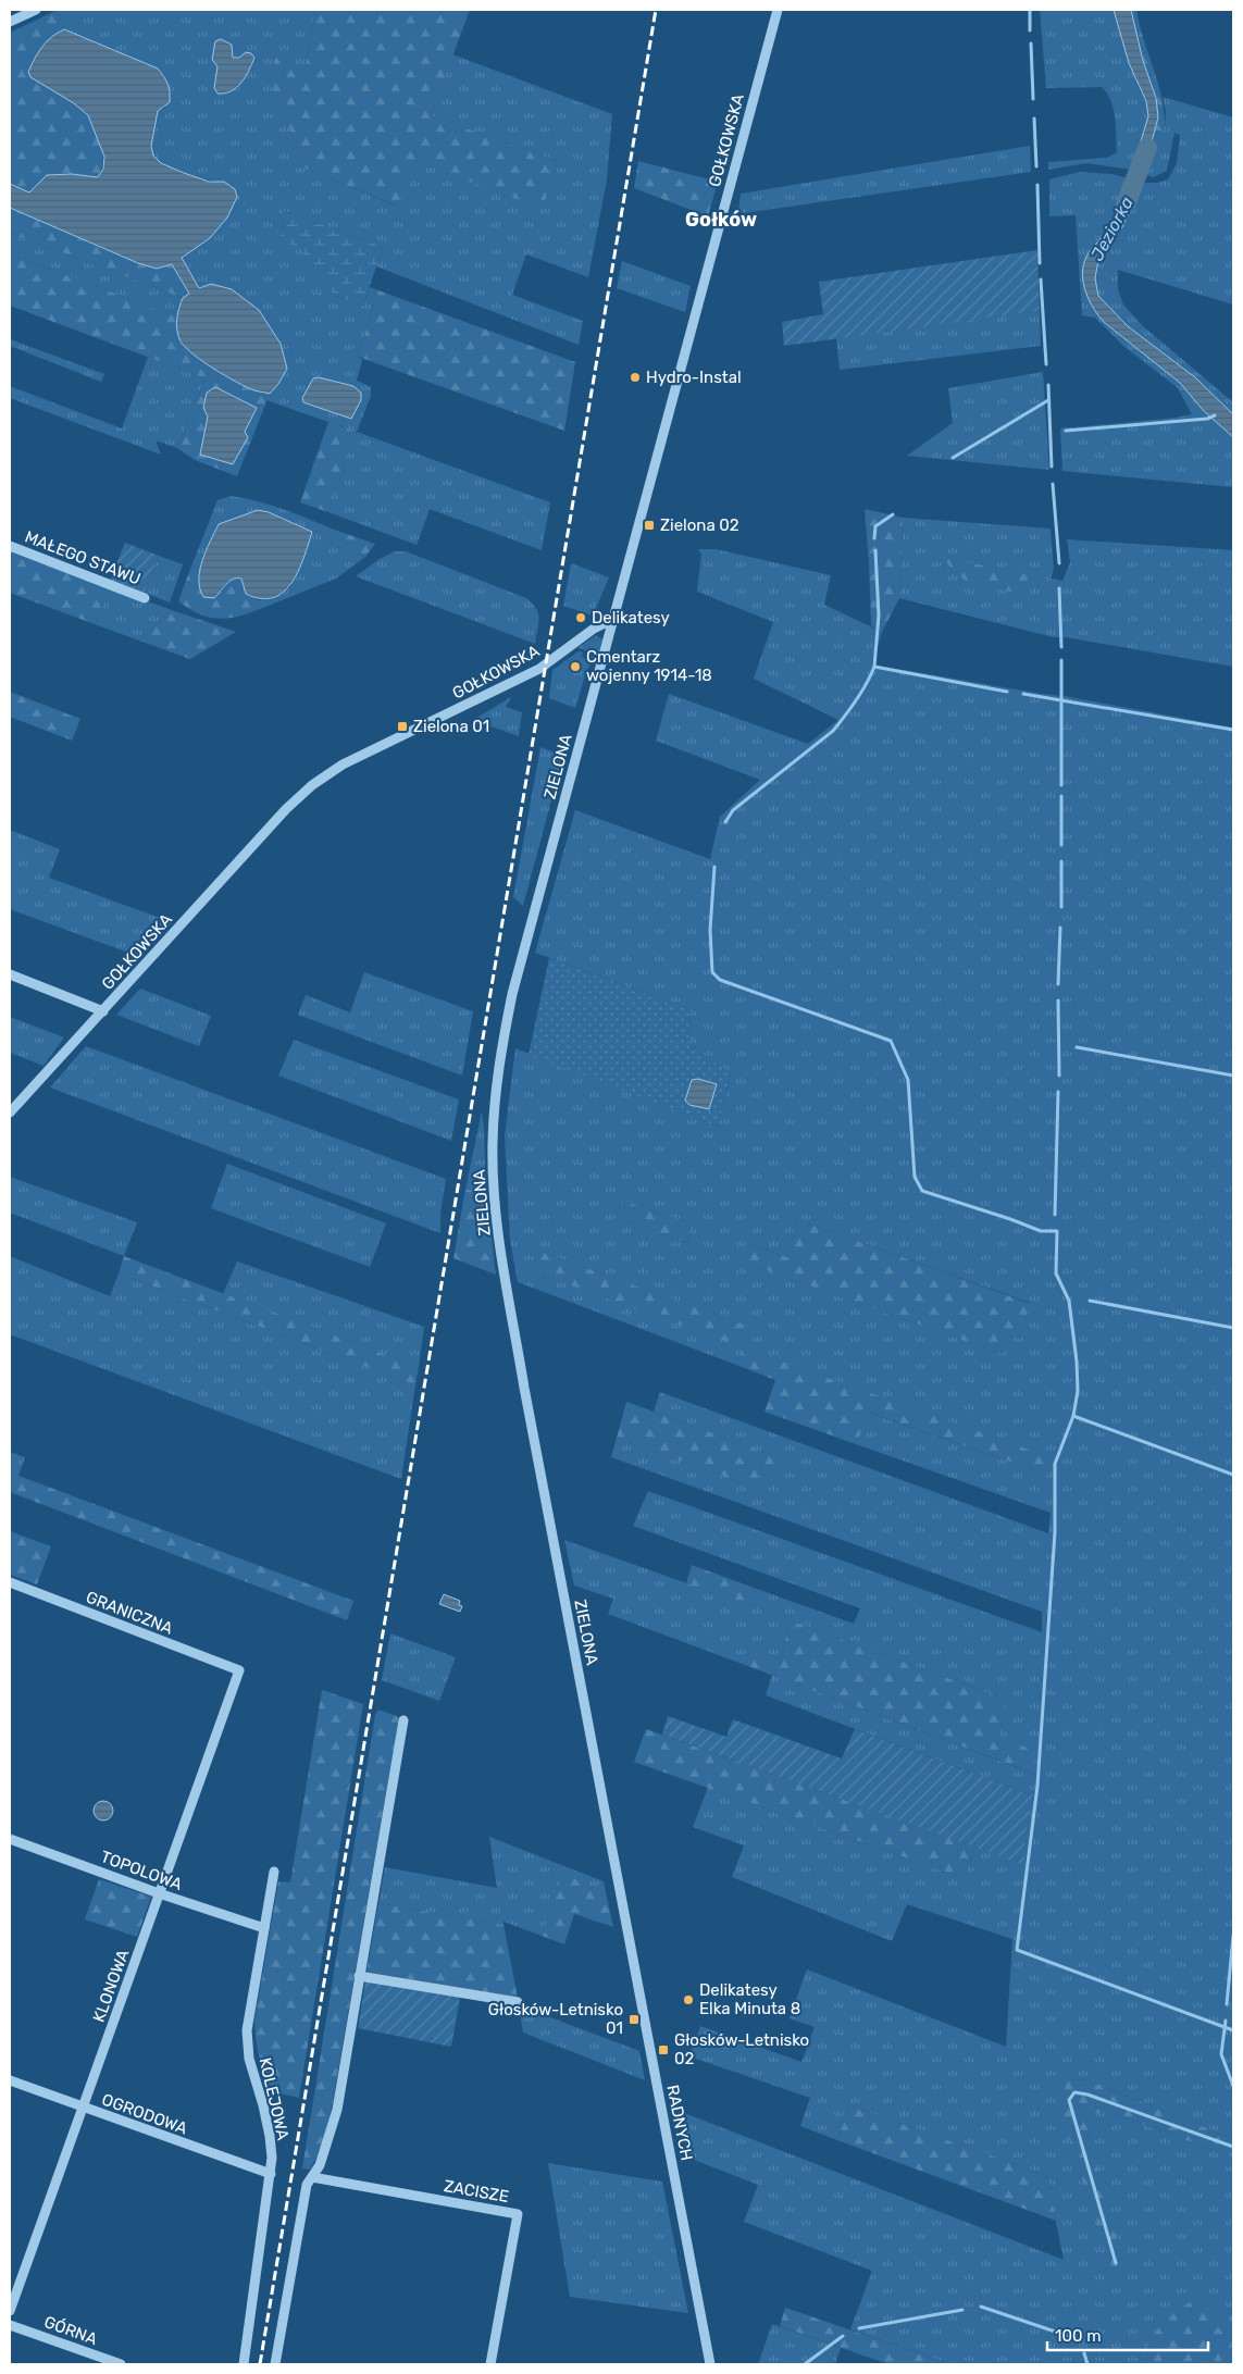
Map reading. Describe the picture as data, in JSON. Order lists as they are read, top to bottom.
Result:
{
  "streets": {
    "street": [
      "GOŁKOWSKA",
      "MAŁEGO STAWU",
      "ZIELONA",
      "GRANICZNA",
      "TOPOLOWA",
      "KLONOWA",
      "KOLEJOWA",
      "OGRODOWA",
      "RADNYCH",
      "ZACISZE",
      "GÓRNA"
    ]
  },
  "crossings": [
    ["GOŁKOWSKA", "ZIELONA"],
    ["ZIELONA", "RADNYCH"],
    ["GRANICZNA", "KLONOWA"],
    ["TOPOLOWA", "KLONOWA"],
    ["TOPOLOWA", "KOLEJOWA"],
    ["KLONOWA", "OGRODOWA"],
    ["KOLEJOWA", "OGRODOWA"]
  ],
  "districts": ["Gołków"],
  "water": ["Jeziorka"],
  "places": {
    "other": [
      "Hydro-Instal",
      "Delikatesy",
      "Cmentarz wojenny 1914-18",
      "Delikatesy Elka Minuta 8"
    ],
    "transit": [
      "Zielona 02",
      "Zielona 01",
      "Głosków-Letnisko 01",
      "Głosków-Letnisko 02"
    ]
  },
  "scale_bar": "100 m"
}
